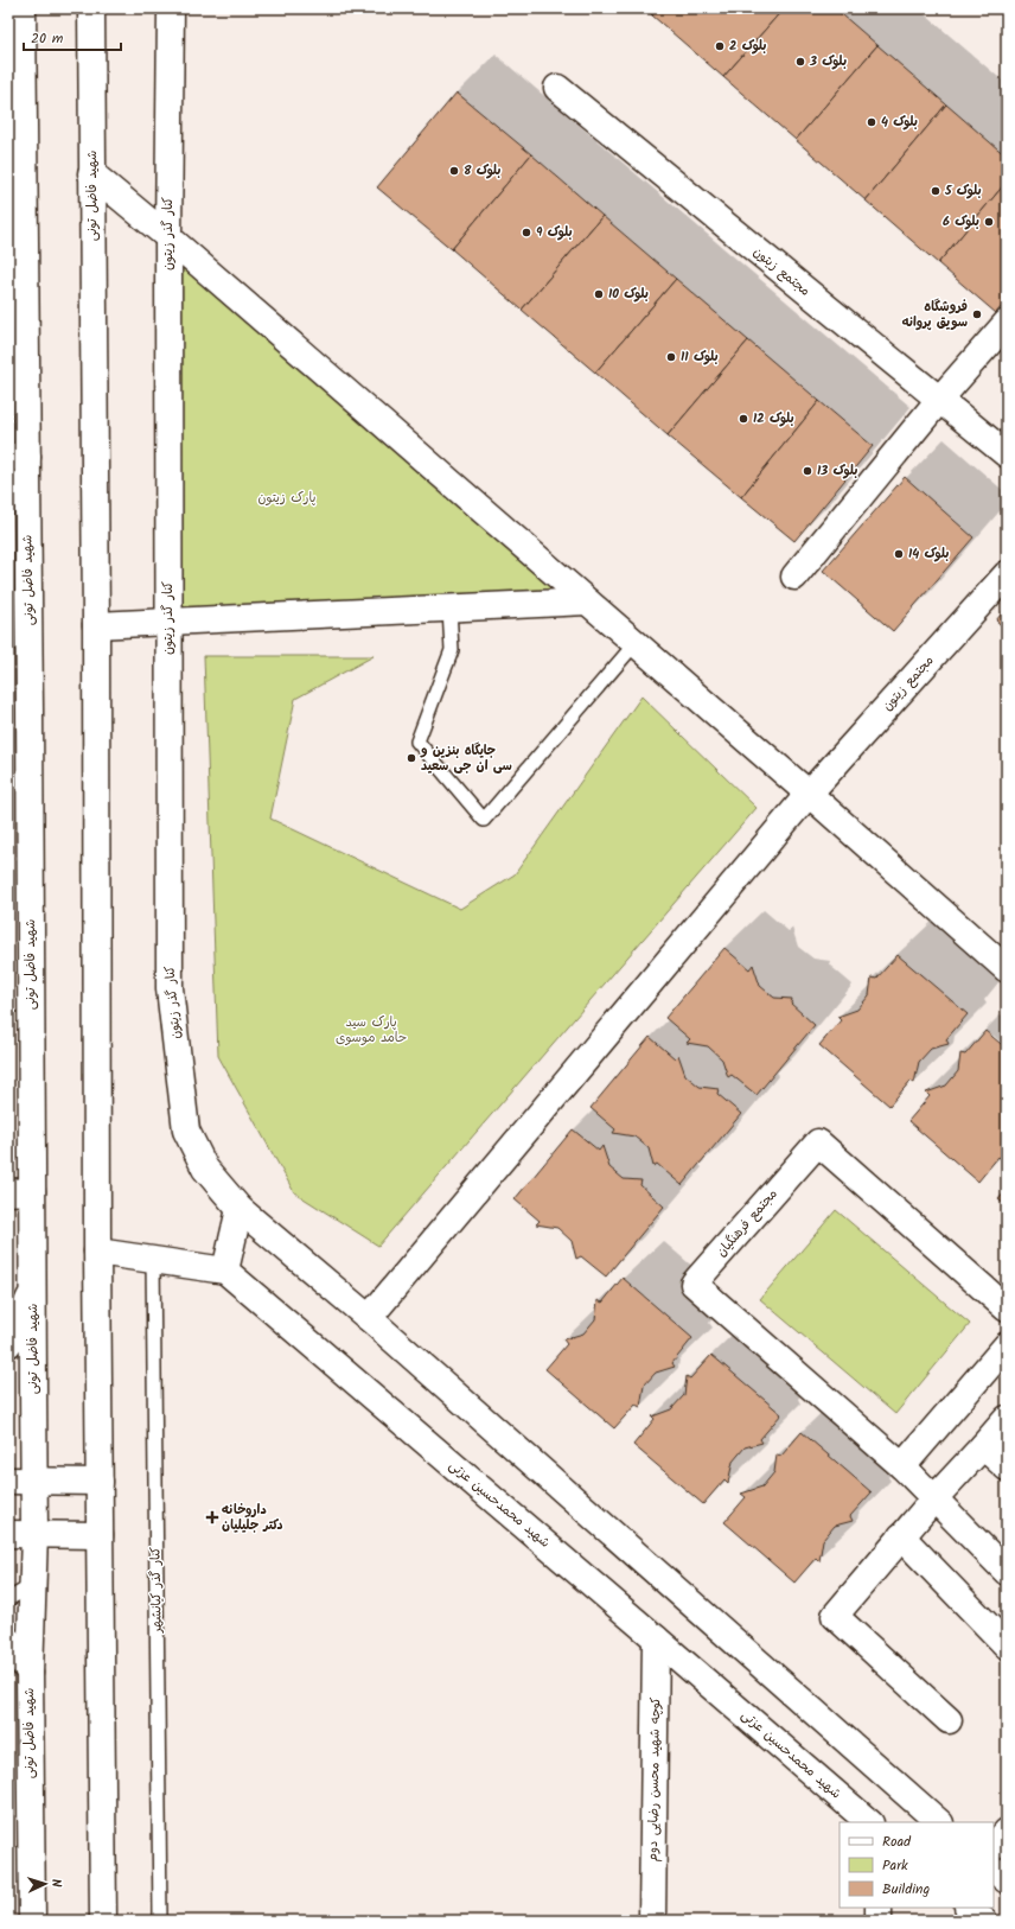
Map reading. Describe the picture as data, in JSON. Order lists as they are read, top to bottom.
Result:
{
  "streets": {
    "main road": [
      "شهید فاضل تونی",
      "کنار گذر زیتون",
      "مجتمع زیتون",
      "مجتمع فرهنگیان",
      "شهید محمدحسین عزتی",
      "کوچه شهید محسن رضایی دوم"
    ],
    "lane": ["کنار گذر کیانشهر"]
  },
  "crossings": [
    ["شهید محمدحسین عزتی", "کوچه شهید محسن رضایی دوم"]
  ],
  "parks": ["پارک زیتون", "پارک سید حامد موسوی"],
  "places": {
    "other": [
      "بلوک 2",
      "بلوک 3",
      "بلوک 4",
      "بلوک 8",
      "بلوک 5",
      "بلوک 6",
      "بلوک 9",
      "بلوک 10",
      "فروشگاه سویق پروانه",
      "بلوک 11",
      "بلوک 12",
      "بلوک 13",
      "بلوک 14",
      "جایگاه بنزین و سی ان جی سعید"
    ],
    "health": ["داروخانه دکتر جلیلیان"]
  },
  "legend": ["Road", "Park", "Building"],
  "scale_bar": "20 m",
  "north": "right"
}
